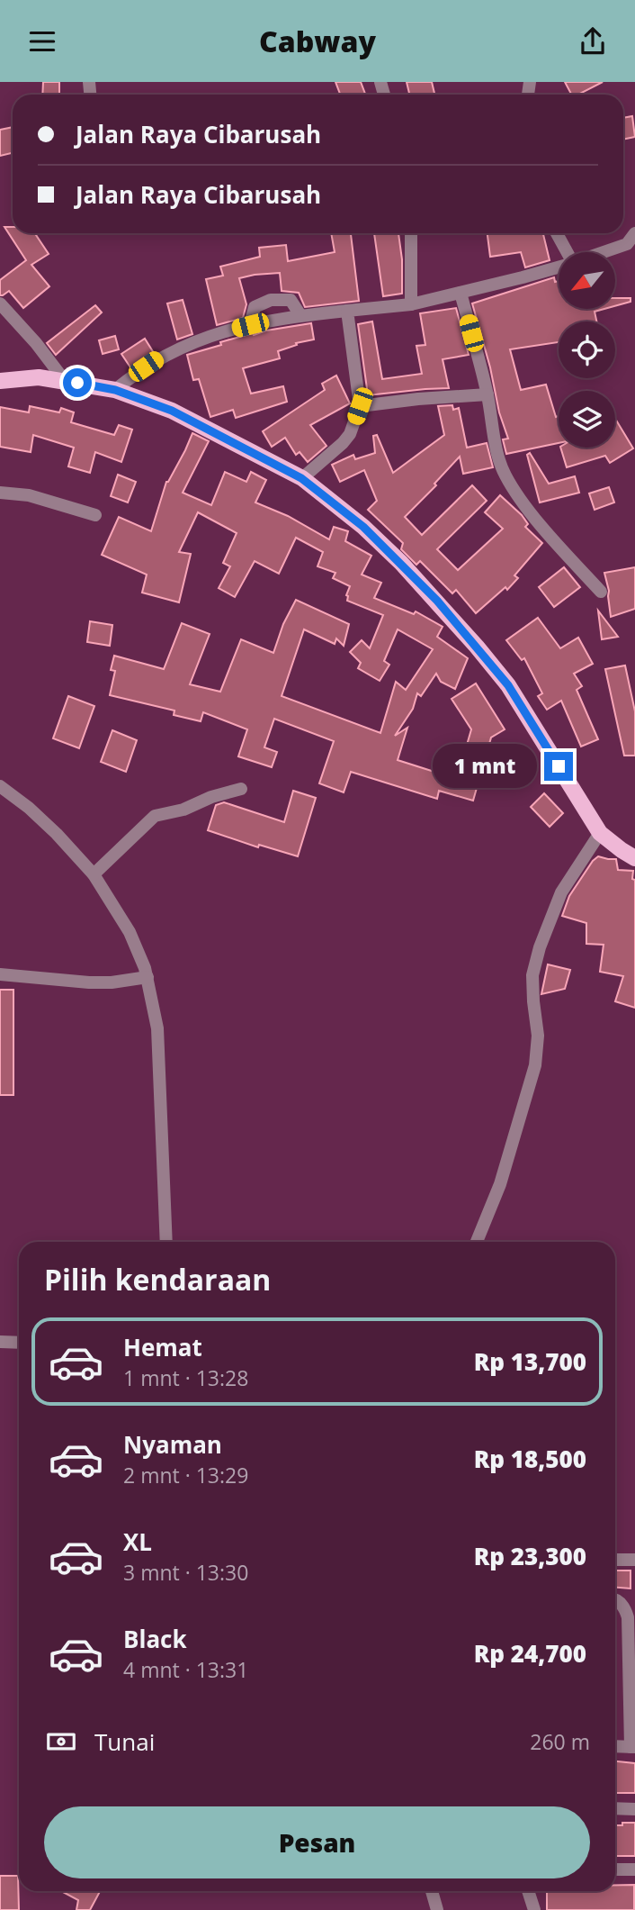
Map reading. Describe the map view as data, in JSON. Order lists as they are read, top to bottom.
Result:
{
  "north": "bottom left",
  "page": {
    "header": "Cabway",
    "banner": ["Jalan Raya Cibarusah", "Jalan Raya Cibarusah"],
    "bubble": "1 mnt",
    "heading": "Pilih kendaraan",
    "list": [
      {
        "name": "Hemat",
        "note": "1 mnt · 13:28",
        "value": "Rp 13,700"
      },
      {
        "name": "Nyaman",
        "note": "2 mnt · 13:29",
        "value": "Rp 18,500"
      },
      {
        "name": "XL",
        "note": "3 mnt · 13:30",
        "value": "Rp 23,300"
      },
      {
        "name": "Black",
        "note": "4 mnt · 13:31",
        "value": "Rp 24,700"
      }
    ],
    "pay": ["Tunai", "260 m"],
    "buttons": "Pesan"
  }
}
